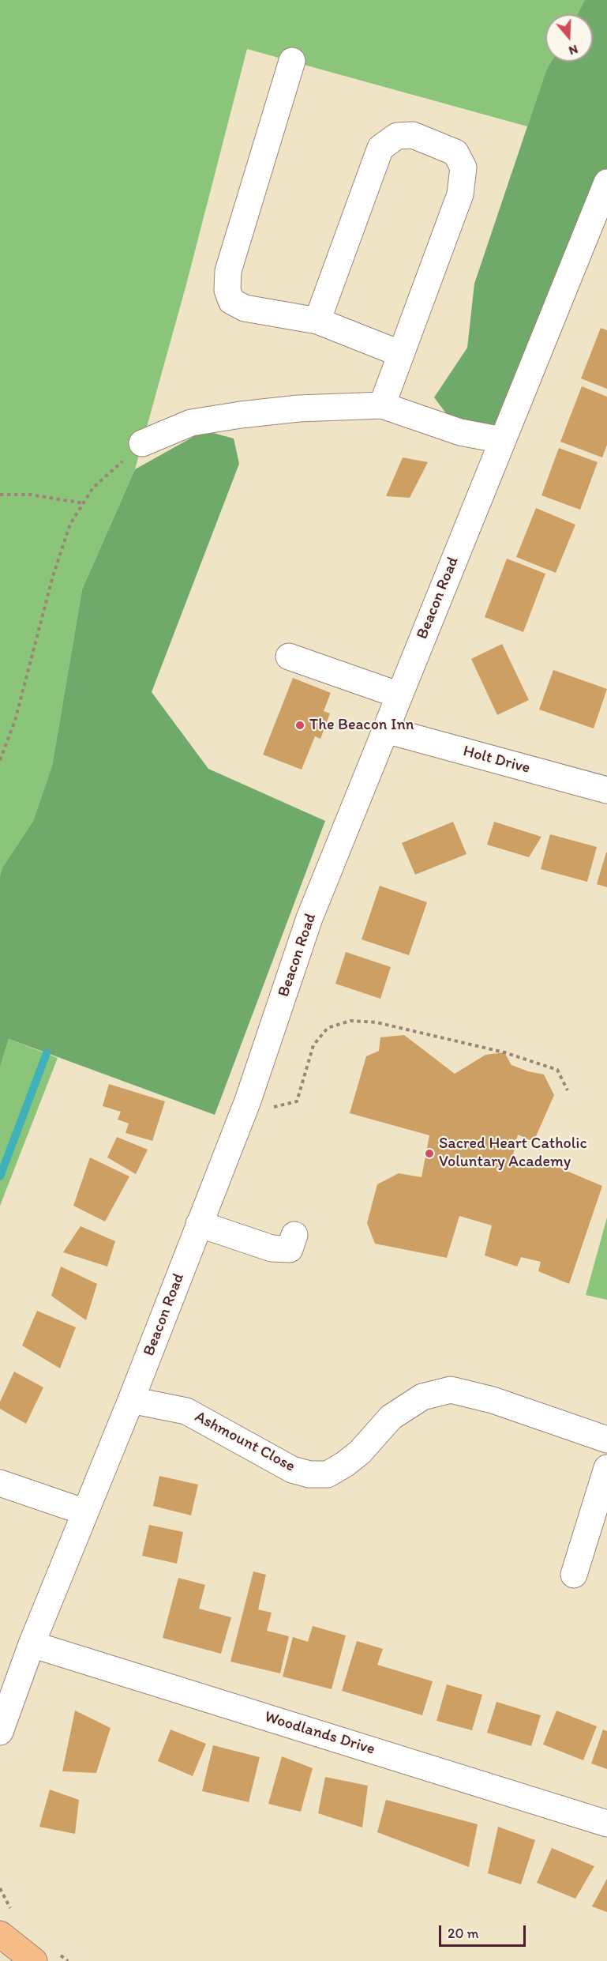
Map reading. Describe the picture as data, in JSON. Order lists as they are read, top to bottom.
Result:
{
  "streets": {
    "street": [
      "Beacon Road",
      "Holt Drive",
      "Ashmount Close",
      "Woodlands Drive"
    ]
  },
  "crossings": [
    ["Beacon Road", "Holt Drive"],
    ["Beacon Road", "Ashmount Close"],
    ["Beacon Road", "Woodlands Drive"]
  ],
  "places": ["The Beacon Inn", "Sacred Heart Catholic Voluntary Academy"],
  "scale_bar": "20 m",
  "north": "bottom"
}
